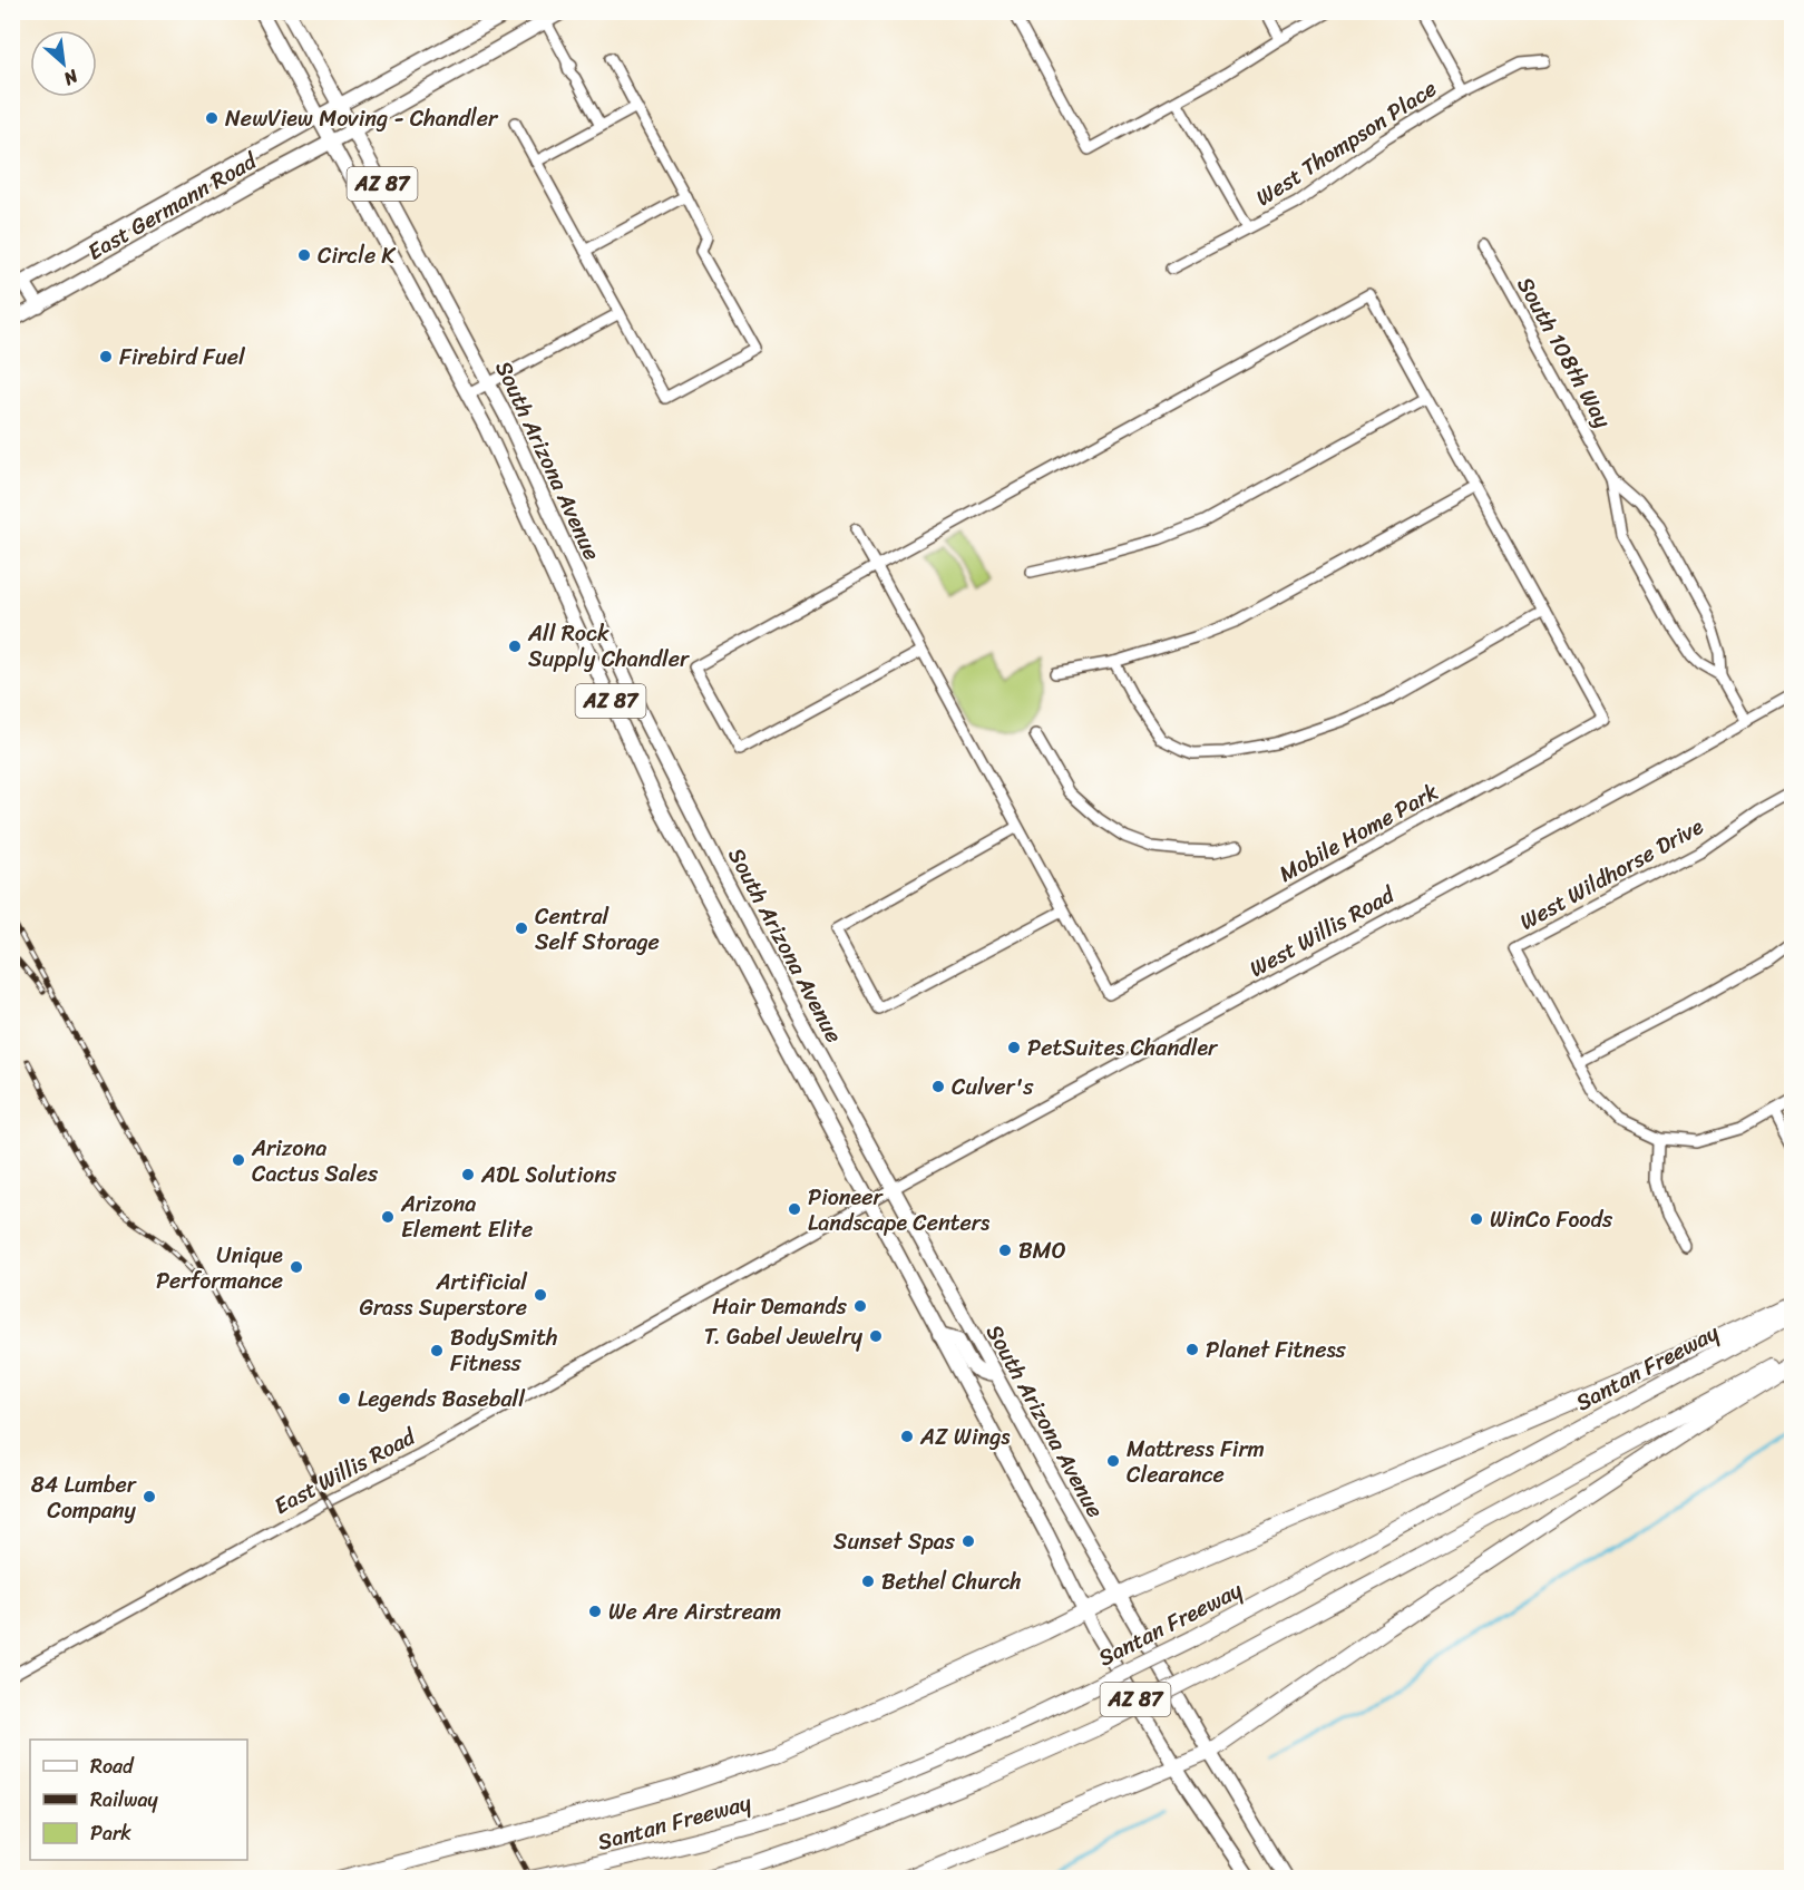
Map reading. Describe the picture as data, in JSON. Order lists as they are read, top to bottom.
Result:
{
  "streets": {
    "highway": ["Santan Freeway"],
    "main road": ["AZ 87", "East Germann Road", "South Arizona Avenue"],
    "street": [
      "West Thompson Place",
      "South 108th Way",
      "Mobile Home Park",
      "West Wildhorse Drive",
      "West Willis Road",
      "East Willis Road"
    ]
  },
  "crossings": [
    ["East Germann Road", "South Arizona Avenue"],
    ["South 108th Way", "West Willis Road"],
    ["South Arizona Avenue", "West Willis Road"],
    ["South Arizona Avenue", "East Willis Road"],
    ["West Willis Road", "East Willis Road"]
  ],
  "places": [
    "NewView Moving - Chandler",
    "Circle K",
    "Firebird Fuel",
    "All Rock Supply Chandler",
    "Central Self Storage",
    "PetSuites Chandler",
    "Culver's",
    "Arizona Cactus Sales",
    "ADL Solutions",
    "Pioneer Landscape Centers",
    "Arizona Element Elite",
    "WinCo Foods",
    "BMO",
    "Unique Performance",
    "Artificial Grass Superstore",
    "Hair Demands",
    "T. Gabel Jewelry",
    "Planet Fitness",
    "BodySmith Fitness",
    "Legends Baseball",
    "AZ Wings",
    "Mattress Firm Clearance",
    "84 Lumber Company",
    "Sunset Spas",
    "Bethel Church",
    "We Are Airstream"
  ],
  "legend": ["Road", "Railway", "Park"],
  "north": "bottom right"
}
